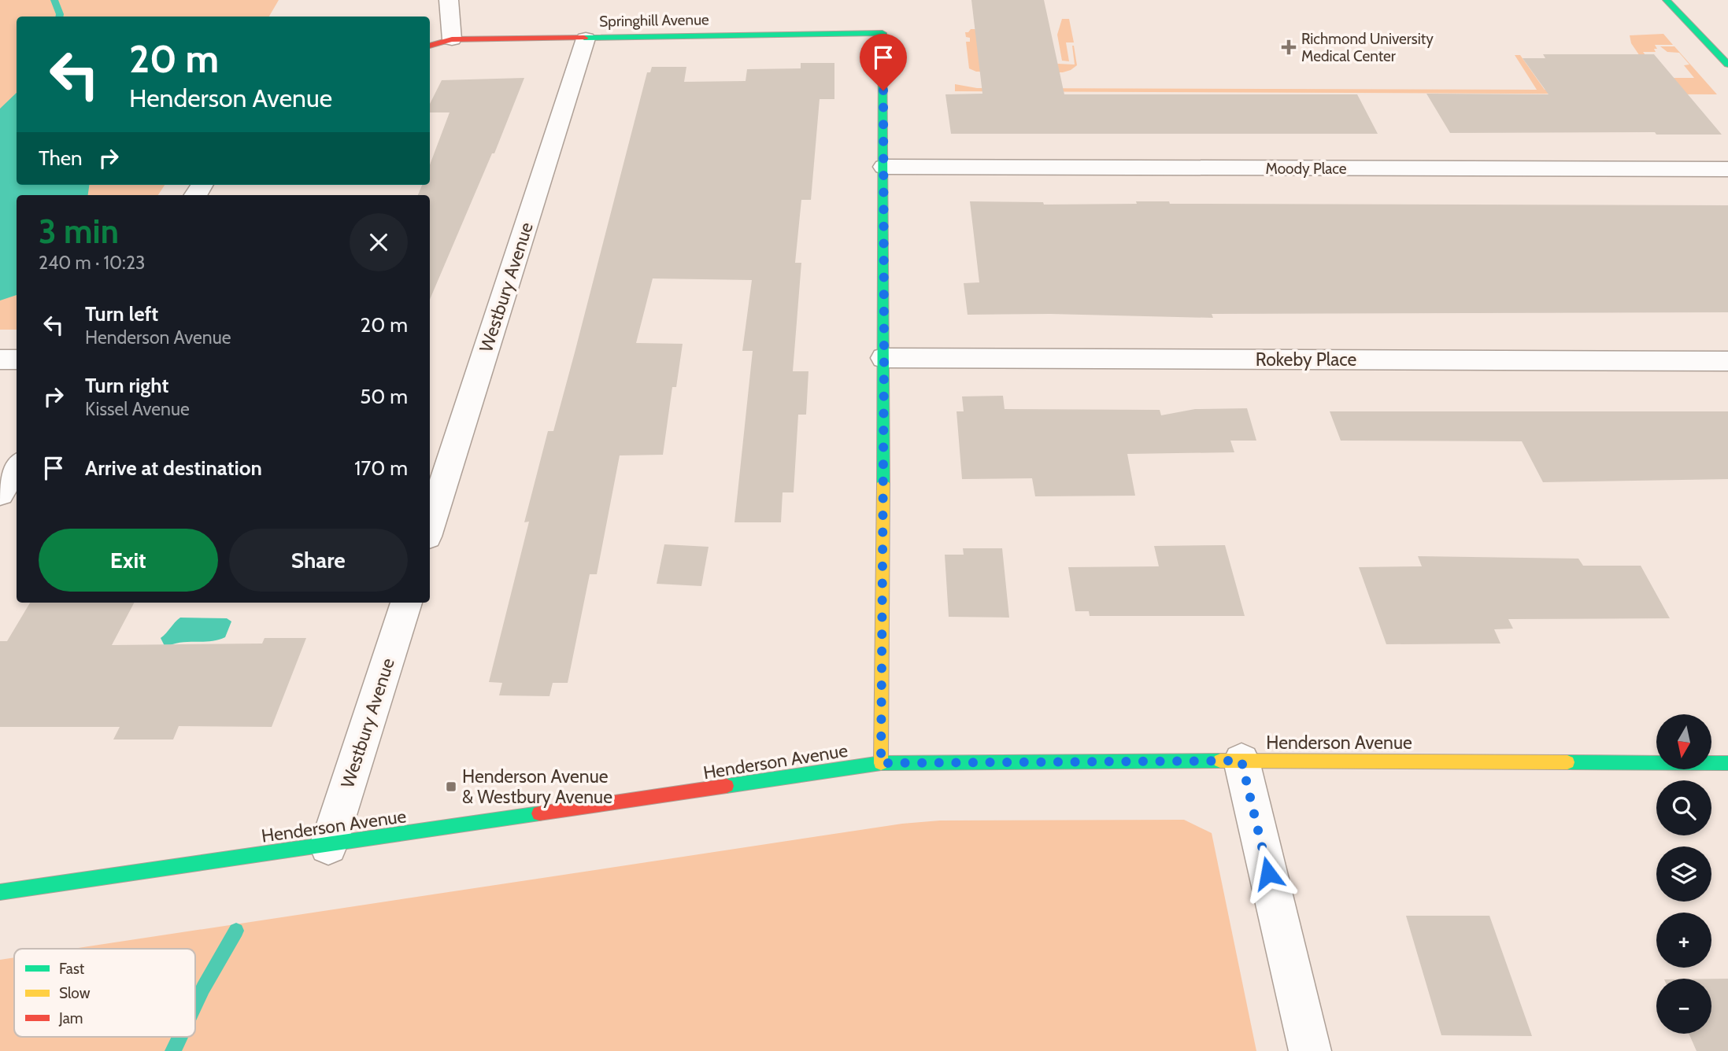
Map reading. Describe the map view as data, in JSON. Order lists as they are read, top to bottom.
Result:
{
  "streets": {
    "street": [
      "Springhill Avenue",
      "Moody Place",
      "Westbury Avenue",
      "Rokeby Place",
      "Henderson Avenue"
    ]
  },
  "crossings": [
    ["Springhill Avenue", "Moody Place"],
    ["Springhill Avenue", "Westbury Avenue"],
    ["Westbury Avenue", "Henderson Avenue"]
  ],
  "places": {
    "health": ["Richmond University Medical Center"],
    "transit": ["Henderson Avenue & Westbury Avenue"]
  },
  "legend": ["Fast", "Slow", "Jam"],
  "north": "bottom",
  "page": {
    "turn": ["20 m", "Henderson Avenue"],
    "then": "Then",
    "heading": ["3 min", "240 m · 10:23"],
    "list": [
      {
        "name": "Turn left",
        "note": "Henderson Avenue",
        "value": "20 m"
      },
      {
        "name": "Turn right",
        "note": "Kissel Avenue",
        "value": "50 m"
      },
      {
        "name": "Arrive at destination",
        "value": "170 m"
      }
    ],
    "buttons": ["Exit", "Share"],
    "map_buttons": ["+", "−"]
  }
}
